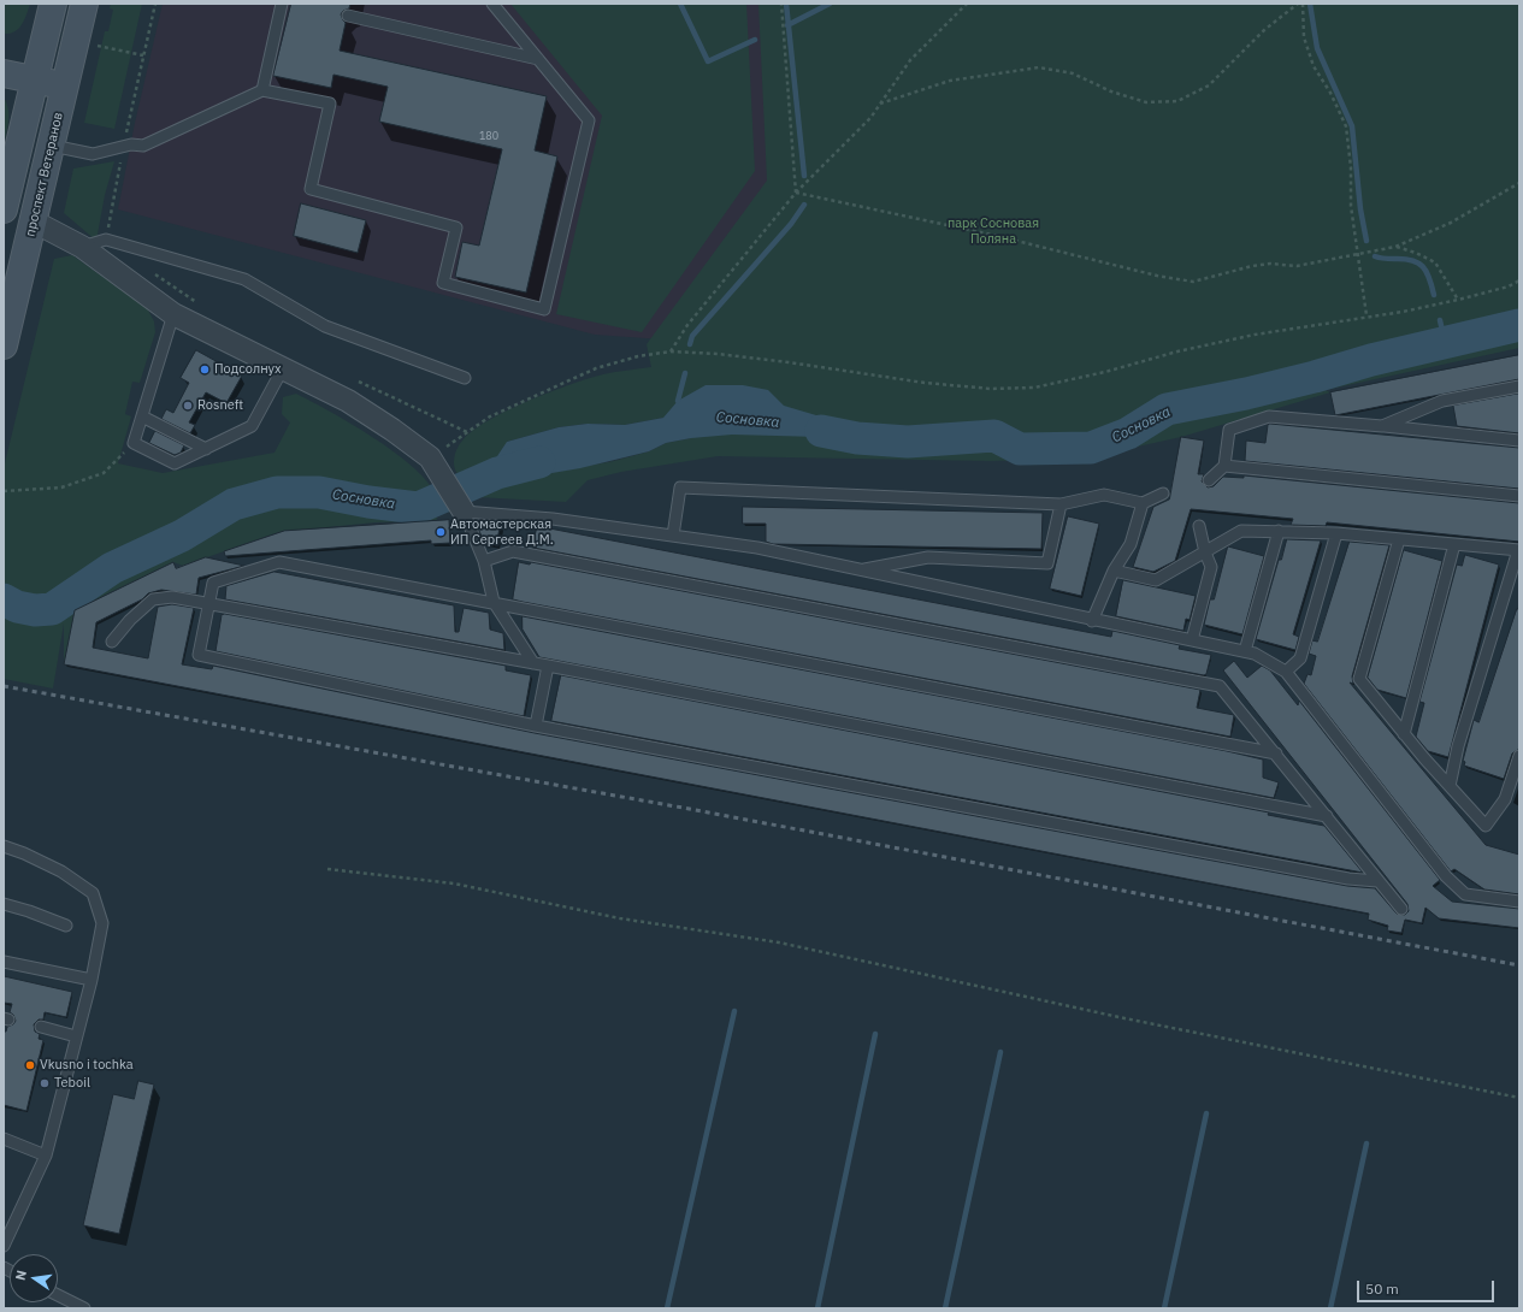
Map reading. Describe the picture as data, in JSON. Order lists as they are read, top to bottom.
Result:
{
  "streets": {
    "main road": ["проспект Ветеранов"]
  },
  "water": ["Сосновка"],
  "parks": ["парк Сосновая Поляна"],
  "places": [
    "Подсолнух",
    "Rosneft",
    "Автомастерская ИП Сергеев Д.М.",
    "Vkusno i tochka",
    "Teboil"
  ],
  "house_numbers": ["180"],
  "scale_bar": "50 m",
  "north": "left"
}
